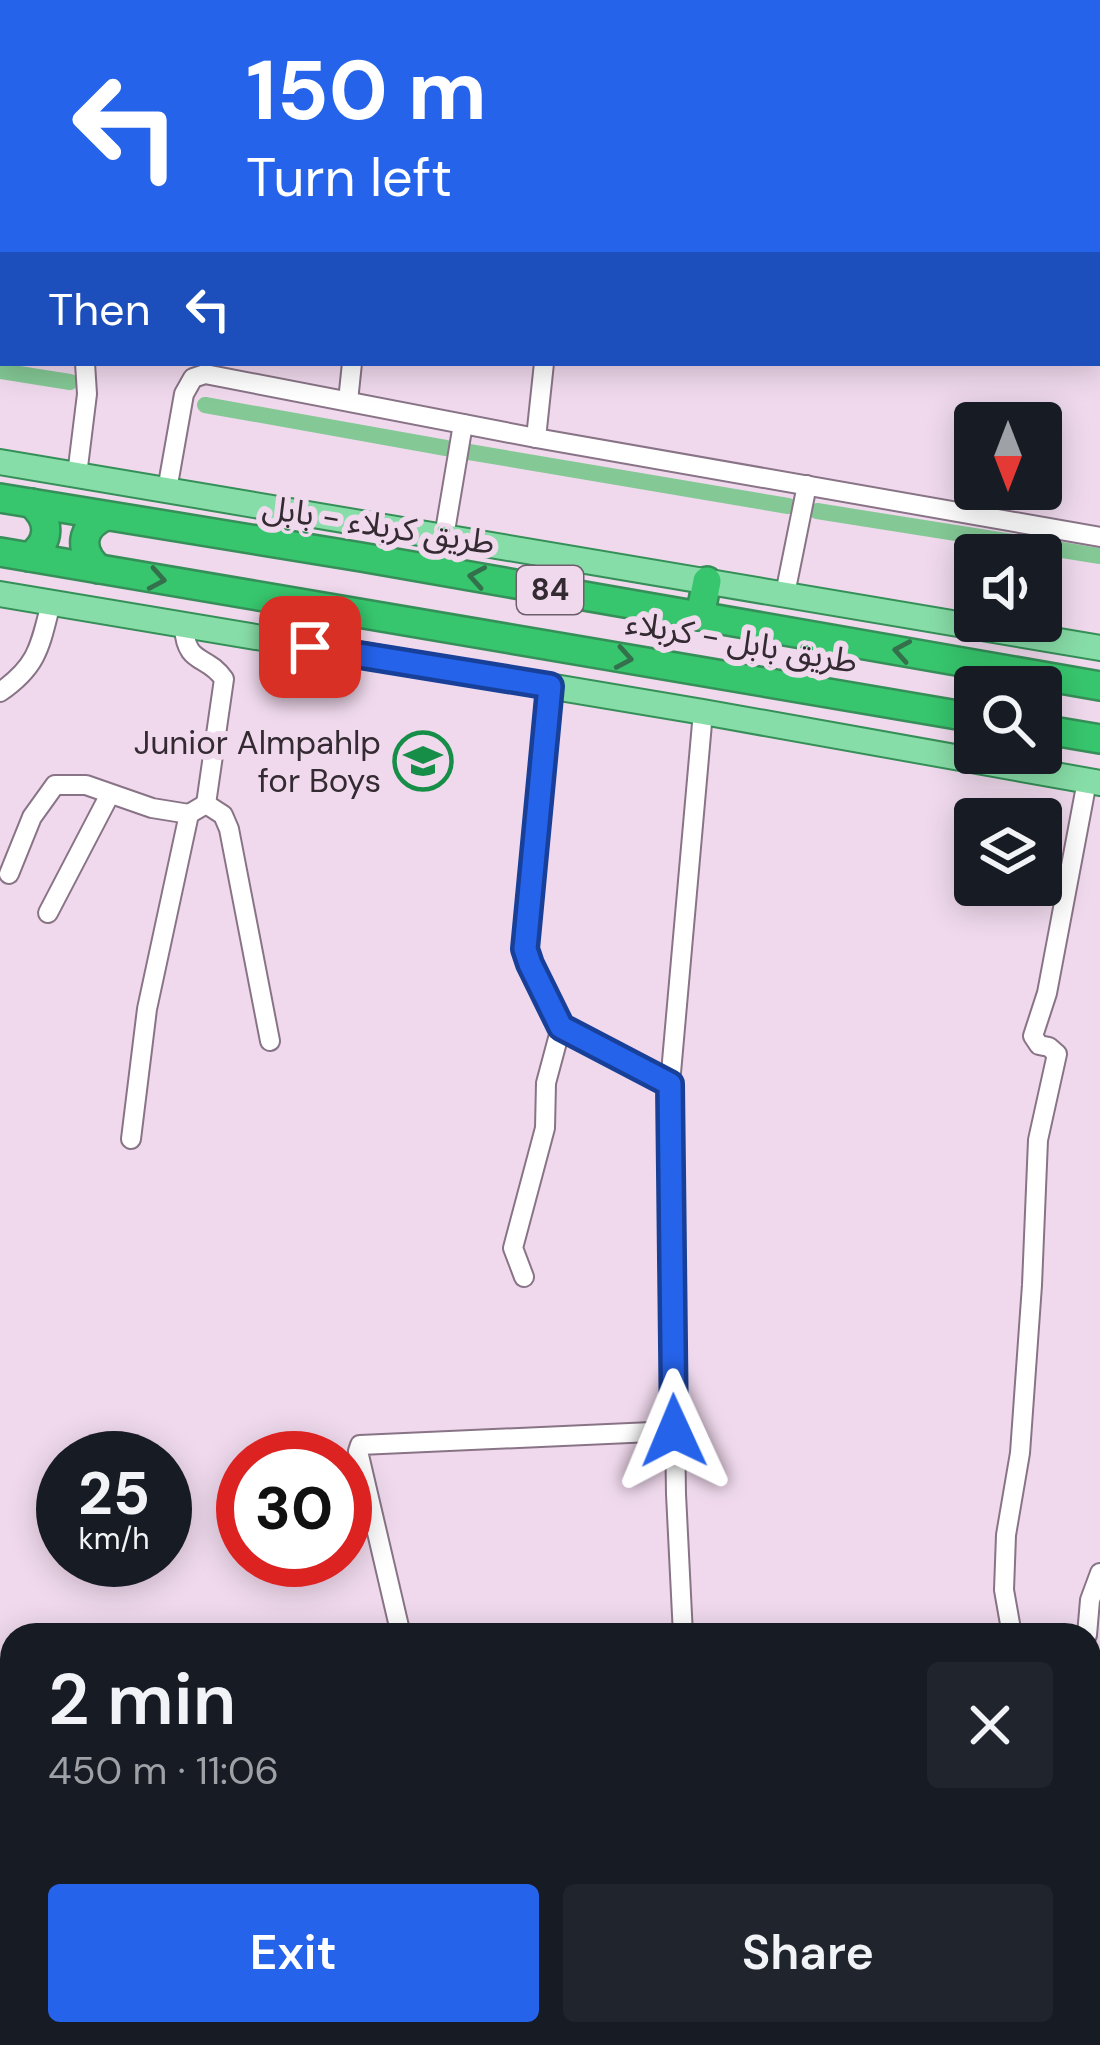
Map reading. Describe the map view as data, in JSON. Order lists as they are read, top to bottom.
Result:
{
  "streets": {
    "highway": ["طريق كربلاء - بابل", "84", "طريق بابل - كربلاء"]
  },
  "one_way": ["طريق كربلاء - بابل", "طريق بابل - كربلاء"],
  "places": {
    "school or university": ["Junior Almpahlp for Boys"]
  },
  "north": "bottom",
  "page": {
    "turn": ["150 m", "Turn left"],
    "then": "Then",
    "speed": "25 km/h",
    "limit": "30",
    "heading": ["2 min", "450 m · 11:06"],
    "buttons": ["Exit", "Share"]
  }
}
